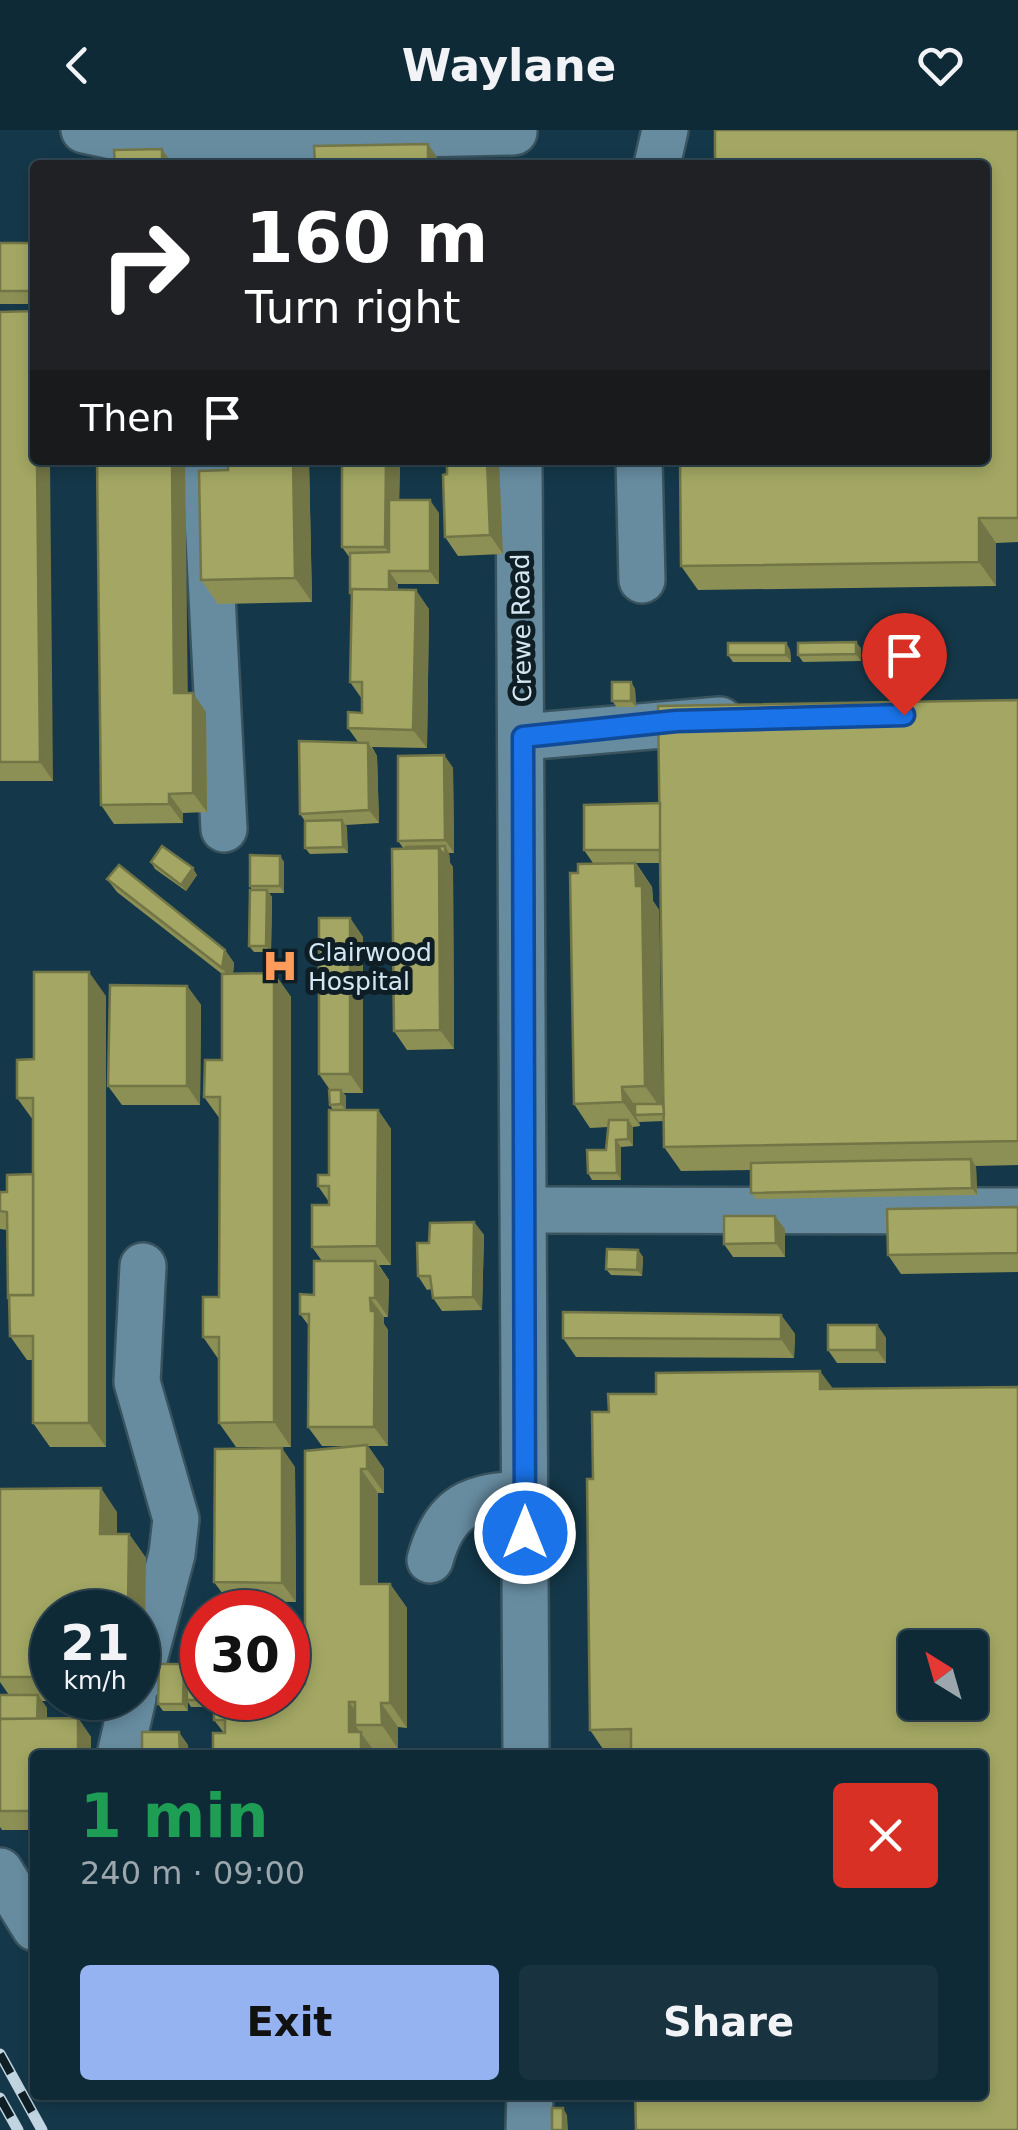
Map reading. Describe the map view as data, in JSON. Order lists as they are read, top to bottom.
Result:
{
  "streets": {
    "street": ["Crewe Road"]
  },
  "places": {
    "hospital": ["Clairwood Hospital"]
  },
  "north": "top left",
  "page": {
    "header": "Waylane",
    "turn": ["160 m", "Turn right"],
    "then": "Then",
    "speed": "21 km/h",
    "limit": "30",
    "heading": ["1 min", "240 m · 09:00"],
    "buttons": ["Exit", "Share"]
  }
}
